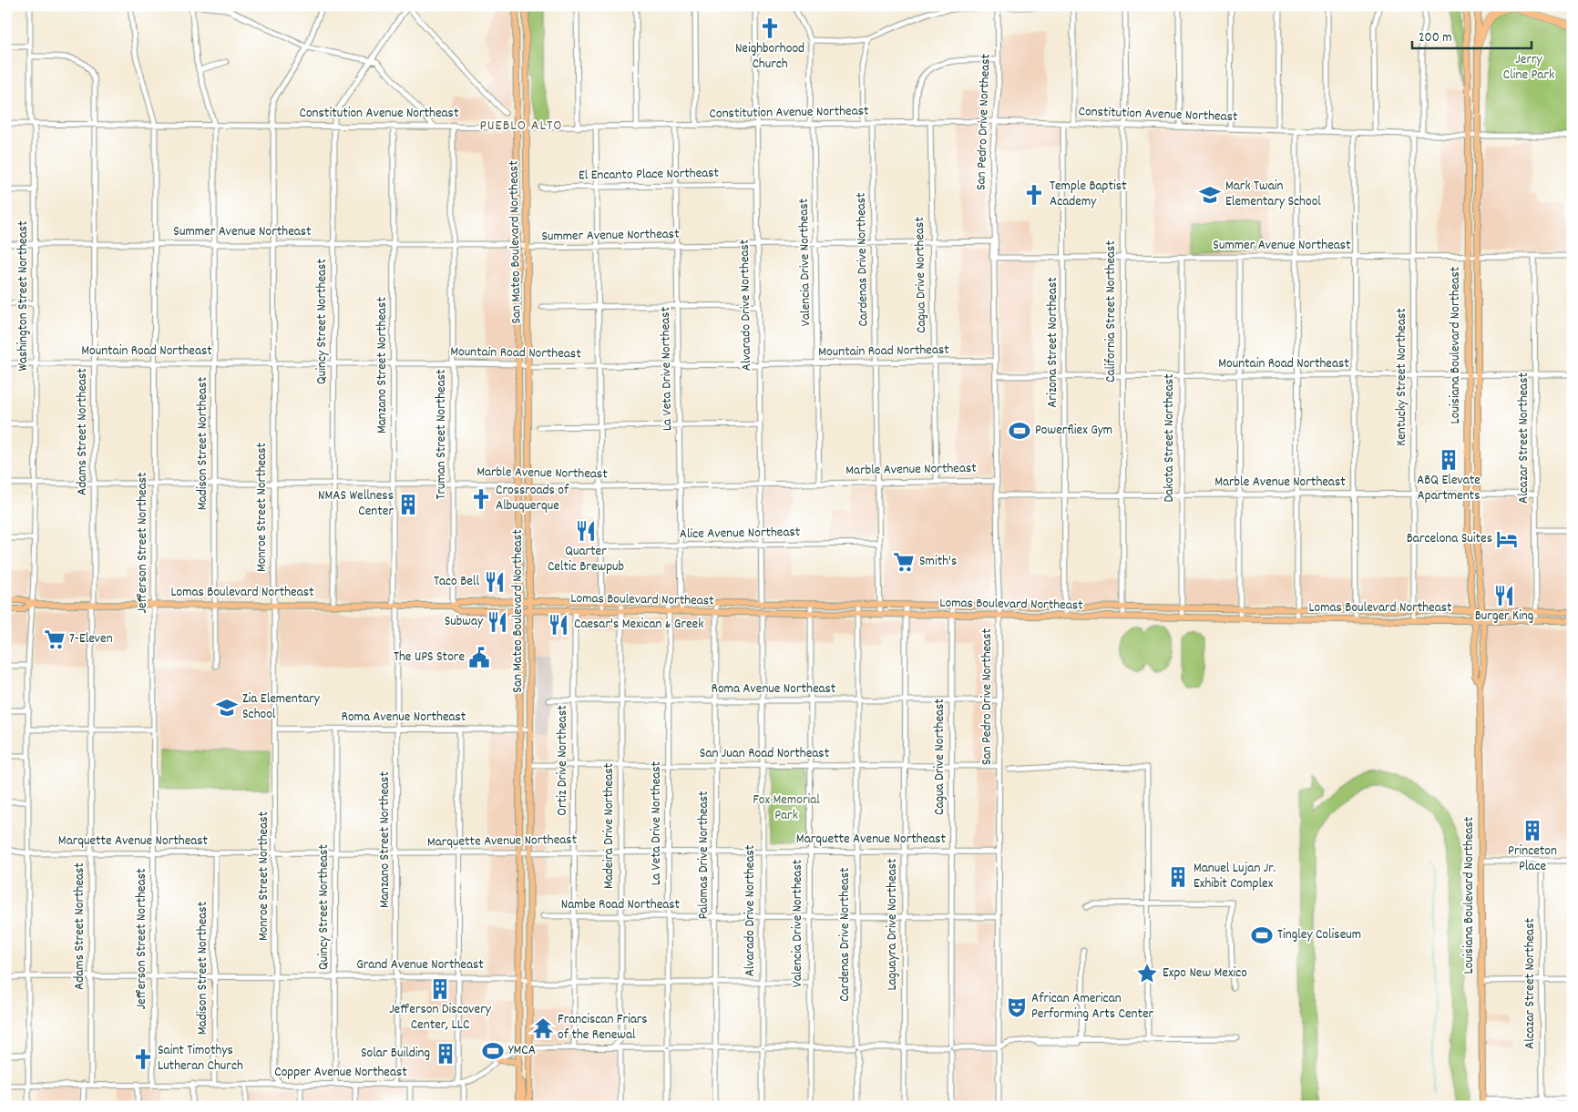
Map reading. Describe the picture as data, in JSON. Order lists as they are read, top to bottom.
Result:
{
  "streets": {
    "main road": ["San Mateo Boulevard Northeast", "Louisiana Boulevard Northeast", "Lomas Boulevard Northeast"],
    "street": [
      "Constitution Avenue Northeast",
      "San Pedro Drive Northeast",
      "El Encanto Place Northeast",
      "Summer Avenue Northeast",
      "Cardenas Drive Northeast",
      "Valencia Drive Northeast",
      "Cagua Drive Northeast",
      "Washington Street Northeast",
      "Alvarado Drive Northeast",
      "California Street Northeast",
      "Quincy Street Northeast",
      "Arizona Street Northeast",
      "Mountain Road Northeast",
      "Manzano Street Northeast",
      "La Veta Drive Northeast",
      "Kentucky Street Northeast",
      "Adams Street Northeast",
      "Truman Street Northeast",
      "Dakota Street Northeast",
      "Alcazar Street Northeast",
      "Madison Street Northeast",
      "Marble Avenue Northeast",
      "Monroe Street Northeast",
      "Alice Avenue Northeast",
      "Jefferson Street Northeast",
      "Roma Avenue Northeast",
      "San Juan Road Northeast",
      "Ortiz Drive Northeast",
      "Madeira Drive Northeast",
      "Marquette Avenue Northeast",
      "Palomas Drive Northeast",
      "Nambe Road Northeast",
      "Laguayra Drive Northeast",
      "Grand Avenue Northeast",
      "Copper Avenue Northeast"
    ]
  },
  "crossings": [
    ["Constitution Avenue Northeast", "San Pedro Drive Northeast"],
    ["Constitution Avenue Northeast", "San Mateo Boulevard Northeast"],
    ["Constitution Avenue Northeast", "Cardenas Drive Northeast"],
    ["Constitution Avenue Northeast", "Valencia Drive Northeast"],
    ["Constitution Avenue Northeast", "Cagua Drive Northeast"],
    ["Constitution Avenue Northeast", "Washington Street Northeast"],
    ["Constitution Avenue Northeast", "Alvarado Drive Northeast"],
    ["Constitution Avenue Northeast", "California Street Northeast"],
    ["Constitution Avenue Northeast", "Quincy Street Northeast"],
    ["Constitution Avenue Northeast", "Arizona Street Northeast"],
    ["Constitution Avenue Northeast", "Louisiana Boulevard Northeast"],
    ["Constitution Avenue Northeast", "Manzano Street Northeast"],
    ["Constitution Avenue Northeast", "La Veta Drive Northeast"],
    ["Constitution Avenue Northeast", "Kentucky Street Northeast"],
    ["Constitution Avenue Northeast", "Adams Street Northeast"],
    ["Constitution Avenue Northeast", "Truman Street Northeast"],
    ["Constitution Avenue Northeast", "Madison Street Northeast"],
    ["Constitution Avenue Northeast", "Monroe Street Northeast"],
    ["Constitution Avenue Northeast", "Jefferson Street Northeast"],
    ["San Pedro Drive Northeast", "Summer Avenue Northeast"],
    ["San Pedro Drive Northeast", "Mountain Road Northeast"],
    ["San Pedro Drive Northeast", "Marble Avenue Northeast"],
    ["San Pedro Drive Northeast", "Lomas Boulevard Northeast"],
    ["San Pedro Drive Northeast", "Roma Avenue Northeast"],
    ["San Pedro Drive Northeast", "San Juan Road Northeast"],
    ["San Pedro Drive Northeast", "Marquette Avenue Northeast"],
    ["San Pedro Drive Northeast", "Nambe Road Northeast"],
    ["San Pedro Drive Northeast", "Copper Avenue Northeast"],
    ["El Encanto Place Northeast", "Alvarado Drive Northeast"],
    ["El Encanto Place Northeast", "La Veta Drive Northeast"],
    ["Summer Avenue Northeast", "San Mateo Boulevard Northeast"],
    ["Summer Avenue Northeast", "Cardenas Drive Northeast"],
    ["Summer Avenue Northeast", "Valencia Drive Northeast"],
    ["Summer Avenue Northeast", "Cagua Drive Northeast"],
    ["Summer Avenue Northeast", "Washington Street Northeast"],
    ["Summer Avenue Northeast", "Alvarado Drive Northeast"],
    ["Summer Avenue Northeast", "California Street Northeast"],
    ["Summer Avenue Northeast", "Quincy Street Northeast"],
    ["Summer Avenue Northeast", "Arizona Street Northeast"],
    ["Summer Avenue Northeast", "Louisiana Boulevard Northeast"],
    ["Summer Avenue Northeast", "Manzano Street Northeast"],
    ["Summer Avenue Northeast", "La Veta Drive Northeast"],
    ["Summer Avenue Northeast", "Kentucky Street Northeast"],
    ["Summer Avenue Northeast", "Adams Street Northeast"],
    ["Summer Avenue Northeast", "Truman Street Northeast"],
    ["Summer Avenue Northeast", "Dakota Street Northeast"],
    ["Summer Avenue Northeast", "Alcazar Street Northeast"],
    ["Summer Avenue Northeast", "Madison Street Northeast"],
    ["Summer Avenue Northeast", "Monroe Street Northeast"],
    ["Summer Avenue Northeast", "Jefferson Street Northeast"],
    ["San Mateo Boulevard Northeast", "Mountain Road Northeast"],
    ["San Mateo Boulevard Northeast", "Marble Avenue Northeast"],
    ["San Mateo Boulevard Northeast", "Lomas Boulevard Northeast"],
    ["San Mateo Boulevard Northeast", "Roma Avenue Northeast"],
    ["San Mateo Boulevard Northeast", "San Juan Road Northeast"],
    ["San Mateo Boulevard Northeast", "Marquette Avenue Northeast"],
    ["San Mateo Boulevard Northeast", "Grand Avenue Northeast"],
    ["San Mateo Boulevard Northeast", "Copper Avenue Northeast"],
    ["Cardenas Drive Northeast", "Mountain Road Northeast"],
    ["Cardenas Drive Northeast", "Marble Avenue Northeast"],
    ["Cardenas Drive Northeast", "Alice Avenue Northeast"],
    ["Cardenas Drive Northeast", "Lomas Boulevard Northeast"],
    ["Cardenas Drive Northeast", "Roma Avenue Northeast"],
    ["Cardenas Drive Northeast", "San Juan Road Northeast"],
    ["Cardenas Drive Northeast", "Marquette Avenue Northeast"],
    ["Cardenas Drive Northeast", "Nambe Road Northeast"],
    ["Cardenas Drive Northeast", "Copper Avenue Northeast"],
    ["Valencia Drive Northeast", "Mountain Road Northeast"],
    ["Valencia Drive Northeast", "Marble Avenue Northeast"],
    ["Valencia Drive Northeast", "Lomas Boulevard Northeast"],
    ["Valencia Drive Northeast", "Roma Avenue Northeast"],
    ["Valencia Drive Northeast", "San Juan Road Northeast"],
    ["Valencia Drive Northeast", "Marquette Avenue Northeast"],
    ["Valencia Drive Northeast", "Nambe Road Northeast"],
    ["Valencia Drive Northeast", "Grand Avenue Northeast"],
    ["Valencia Drive Northeast", "Copper Avenue Northeast"],
    ["Cagua Drive Northeast", "Mountain Road Northeast"],
    ["Cagua Drive Northeast", "Marble Avenue Northeast"],
    ["Cagua Drive Northeast", "Lomas Boulevard Northeast"],
    ["Cagua Drive Northeast", "Roma Avenue Northeast"],
    ["Cagua Drive Northeast", "San Juan Road Northeast"],
    ["Cagua Drive Northeast", "Marquette Avenue Northeast"],
    ["Cagua Drive Northeast", "Nambe Road Northeast"],
    ["Cagua Drive Northeast", "Copper Avenue Northeast"],
    ["Washington Street Northeast", "Mountain Road Northeast"],
    ["Washington Street Northeast", "Adams Street Northeast"],
    ["Washington Street Northeast", "Marble Avenue Northeast"],
    ["Washington Street Northeast", "Lomas Boulevard Northeast"],
    ["Washington Street Northeast", "Marquette Avenue Northeast"],
    ["Washington Street Northeast", "Grand Avenue Northeast"],
    ["Washington Street Northeast", "Copper Avenue Northeast"],
    ["Alvarado Drive Northeast", "Mountain Road Northeast"],
    ["Alvarado Drive Northeast", "Marble Avenue Northeast"],
    ["Alvarado Drive Northeast", "Alice Avenue Northeast"],
    ["Alvarado Drive Northeast", "Lomas Boulevard Northeast"],
    ["Alvarado Drive Northeast", "Roma Avenue Northeast"],
    ["Alvarado Drive Northeast", "San Juan Road Northeast"],
    ["Alvarado Drive Northeast", "Marquette Avenue Northeast"],
    ["Alvarado Drive Northeast", "Nambe Road Northeast"],
    ["Alvarado Drive Northeast", "Grand Avenue Northeast"],
    ["Alvarado Drive Northeast", "Copper Avenue Northeast"],
    ["California Street Northeast", "Mountain Road Northeast"],
    ["California Street Northeast", "Marble Avenue Northeast"],
    ["California Street Northeast", "Lomas Boulevard Northeast"],
    ["Quincy Street Northeast", "Mountain Road Northeast"],
    ["Quincy Street Northeast", "Marble Avenue Northeast"],
    ["Quincy Street Northeast", "Lomas Boulevard Northeast"],
    ["Quincy Street Northeast", "Roma Avenue Northeast"],
    ["Quincy Street Northeast", "Marquette Avenue Northeast"],
    ["Quincy Street Northeast", "Grand Avenue Northeast"],
    ["Quincy Street Northeast", "Copper Avenue Northeast"],
    ["Arizona Street Northeast", "Mountain Road Northeast"],
    ["Arizona Street Northeast", "Marble Avenue Northeast"],
    ["Arizona Street Northeast", "Lomas Boulevard Northeast"],
    ["Louisiana Boulevard Northeast", "Mountain Road Northeast"],
    ["Louisiana Boulevard Northeast", "Marble Avenue Northeast"],
    ["Louisiana Boulevard Northeast", "Lomas Boulevard Northeast"],
    ["Mountain Road Northeast", "Manzano Street Northeast"],
    ["Mountain Road Northeast", "La Veta Drive Northeast"],
    ["Mountain Road Northeast", "Kentucky Street Northeast"],
    ["Mountain Road Northeast", "Adams Street Northeast"],
    ["Mountain Road Northeast", "Truman Street Northeast"],
    ["Mountain Road Northeast", "Dakota Street Northeast"],
    ["Mountain Road Northeast", "Alcazar Street Northeast"],
    ["Mountain Road Northeast", "Madison Street Northeast"],
    ["Mountain Road Northeast", "Monroe Street Northeast"],
    ["Mountain Road Northeast", "Jefferson Street Northeast"],
    ["Manzano Street Northeast", "Marble Avenue Northeast"],
    ["Manzano Street Northeast", "Lomas Boulevard Northeast"],
    ["Manzano Street Northeast", "Roma Avenue Northeast"],
    ["Manzano Street Northeast", "Marquette Avenue Northeast"],
    ["Manzano Street Northeast", "Grand Avenue Northeast"],
    ["Manzano Street Northeast", "Copper Avenue Northeast"],
    ["La Veta Drive Northeast", "Marble Avenue Northeast"],
    ["La Veta Drive Northeast", "Alice Avenue Northeast"],
    ["La Veta Drive Northeast", "Lomas Boulevard Northeast"],
    ["La Veta Drive Northeast", "Roma Avenue Northeast"],
    ["La Veta Drive Northeast", "San Juan Road Northeast"],
    ["La Veta Drive Northeast", "Marquette Avenue Northeast"],
    ["La Veta Drive Northeast", "Nambe Road Northeast"],
    ["La Veta Drive Northeast", "Grand Avenue Northeast"],
    ["La Veta Drive Northeast", "Copper Avenue Northeast"],
    ["Kentucky Street Northeast", "Marble Avenue Northeast"],
    ["Kentucky Street Northeast", "Lomas Boulevard Northeast"],
    ["Adams Street Northeast", "Marble Avenue Northeast"],
    ["Adams Street Northeast", "Lomas Boulevard Northeast"],
    ["Adams Street Northeast", "Marquette Avenue Northeast"],
    ["Adams Street Northeast", "Grand Avenue Northeast"],
    ["Adams Street Northeast", "Copper Avenue Northeast"],
    ["Truman Street Northeast", "Marble Avenue Northeast"],
    ["Truman Street Northeast", "Lomas Boulevard Northeast"],
    ["Dakota Street Northeast", "Marble Avenue Northeast"],
    ["Dakota Street Northeast", "Lomas Boulevard Northeast"],
    ["Alcazar Street Northeast", "Marble Avenue Northeast"],
    ["Alcazar Street Northeast", "Lomas Boulevard Northeast"],
    ["Madison Street Northeast", "Marble Avenue Northeast"],
    ["Madison Street Northeast", "Lomas Boulevard Northeast"],
    ["Madison Street Northeast", "Marquette Avenue Northeast"],
    ["Madison Street Northeast", "Grand Avenue Northeast"],
    ["Madison Street Northeast", "Copper Avenue Northeast"],
    ["Marble Avenue Northeast", "Monroe Street Northeast"],
    ["Marble Avenue Northeast", "Jefferson Street Northeast"],
    ["Monroe Street Northeast", "Lomas Boulevard Northeast"],
    ["Monroe Street Northeast", "Roma Avenue Northeast"],
    ["Monroe Street Northeast", "Marquette Avenue Northeast"],
    ["Monroe Street Northeast", "Grand Avenue Northeast"],
    ["Monroe Street Northeast", "Copper Avenue Northeast"],
    ["Jefferson Street Northeast", "Lomas Boulevard Northeast"],
    ["Jefferson Street Northeast", "Marquette Avenue Northeast"],
    ["Jefferson Street Northeast", "Grand Avenue Northeast"],
    ["Jefferson Street Northeast", "Copper Avenue Northeast"],
    ["Lomas Boulevard Northeast", "Ortiz Drive Northeast"],
    ["Lomas Boulevard Northeast", "Madeira Drive Northeast"],
    ["Lomas Boulevard Northeast", "Palomas Drive Northeast"],
    ["Lomas Boulevard Northeast", "Laguayra Drive Northeast"],
    ["Roma Avenue Northeast", "Ortiz Drive Northeast"],
    ["Roma Avenue Northeast", "Madeira Drive Northeast"],
    ["Roma Avenue Northeast", "Palomas Drive Northeast"],
    ["Roma Avenue Northeast", "Laguayra Drive Northeast"],
    ["San Juan Road Northeast", "Ortiz Drive Northeast"],
    ["San Juan Road Northeast", "Madeira Drive Northeast"],
    ["San Juan Road Northeast", "Palomas Drive Northeast"],
    ["San Juan Road Northeast", "Laguayra Drive Northeast"],
    ["Ortiz Drive Northeast", "Marquette Avenue Northeast"],
    ["Ortiz Drive Northeast", "Nambe Road Northeast"],
    ["Ortiz Drive Northeast", "Grand Avenue Northeast"],
    ["Ortiz Drive Northeast", "Copper Avenue Northeast"],
    ["Madeira Drive Northeast", "Marquette Avenue Northeast"],
    ["Madeira Drive Northeast", "Nambe Road Northeast"],
    ["Madeira Drive Northeast", "Grand Avenue Northeast"],
    ["Madeira Drive Northeast", "Copper Avenue Northeast"],
    ["Marquette Avenue Northeast", "Palomas Drive Northeast"],
    ["Marquette Avenue Northeast", "Laguayra Drive Northeast"],
    ["Palomas Drive Northeast", "Nambe Road Northeast"],
    ["Palomas Drive Northeast", "Grand Avenue Northeast"],
    ["Palomas Drive Northeast", "Copper Avenue Northeast"],
    ["Nambe Road Northeast", "Laguayra Drive Northeast"],
    ["Laguayra Drive Northeast", "Copper Avenue Northeast"]
  ],
  "districts": ["PUEBLO ALTO"],
  "parks": ["Jerry Cline Park", "Fox Memorial Park"],
  "places": {
    "church": [
      "Neighborhood Church",
      "Temple Baptist Academy",
      "Crossroads of Albuquerque",
      "Saint Timothys Lutheran Church"
    ],
    "school or university": ["Mark Twain Elementary School", "Zia Elementary School"],
    "sports": ["Powerfliex Gym", "Tingley Coliseum", "YMCA"],
    "building": [
      "ABQ Elevate Apartments",
      "NMAS Wellness Center",
      "Princeton Place",
      "Manuel Lujan Jr. Exhibit Complex",
      "Jefferson Discovery Center, LLC",
      "Solar Building"
    ],
    "restaurant": [
      "Quarter Celtic Brewpub",
      "Taco Bell",
      "Burger King",
      "Subway",
      "Caesar's Mexican & Greek"
    ],
    "hotel": ["Barcelona Suites"],
    "supermarket": ["Smith's", "7-Eleven"],
    "public building": ["The UPS Store"],
    "place": ["Expo New Mexico"],
    "theatre": ["African American Performing Arts Center"],
    "temple": ["Franciscan Friars of the Renewal"]
  },
  "scale_bar": "200 m"
}
